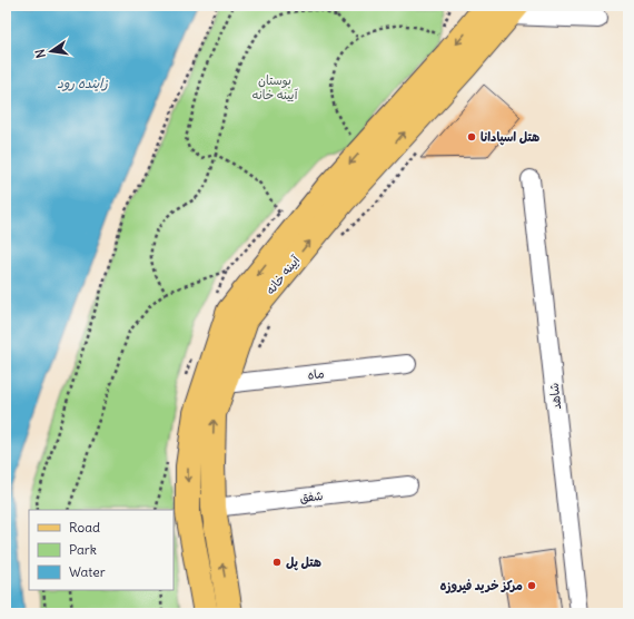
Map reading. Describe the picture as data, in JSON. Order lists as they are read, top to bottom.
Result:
{
  "streets": {
    "main road": ["آیینه خانه"],
    "street": ["ماه", "شاهد", "شفق"]
  },
  "crossings": [
    ["آیینه خانه", "ماه"],
    ["آیینه خانه", "شفق"]
  ],
  "water": ["زاینده رود"],
  "parks": ["بوستان آیینه خانه"],
  "places": ["هتل اسپادانا", "هتل پل", "مرکز خرید فیروزه"],
  "legend": ["Road", "Park", "Water"],
  "north": "left"
}
